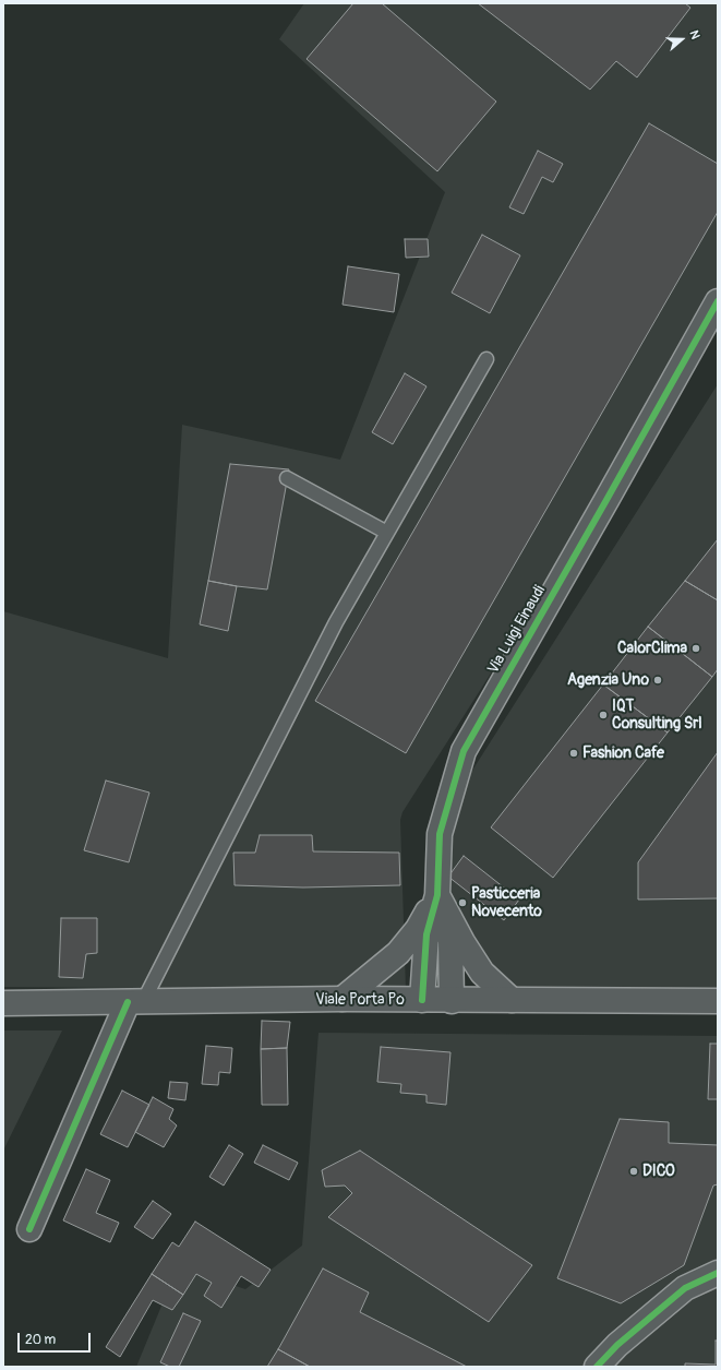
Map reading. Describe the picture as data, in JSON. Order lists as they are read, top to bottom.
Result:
{
  "streets": {
    "street": ["Via Luigi Einaudi", "Viale Porta Po"]
  },
  "crossings": [
    ["Via Luigi Einaudi", "Viale Porta Po"]
  ],
  "places": [
    "CalorClima",
    "Agenzia Uno",
    "IQT Consulting Srl",
    "Fashion Cafe",
    "Pasticceria Novecento",
    "DICO"
  ],
  "scale_bar": "20 m",
  "north": "right"
}
